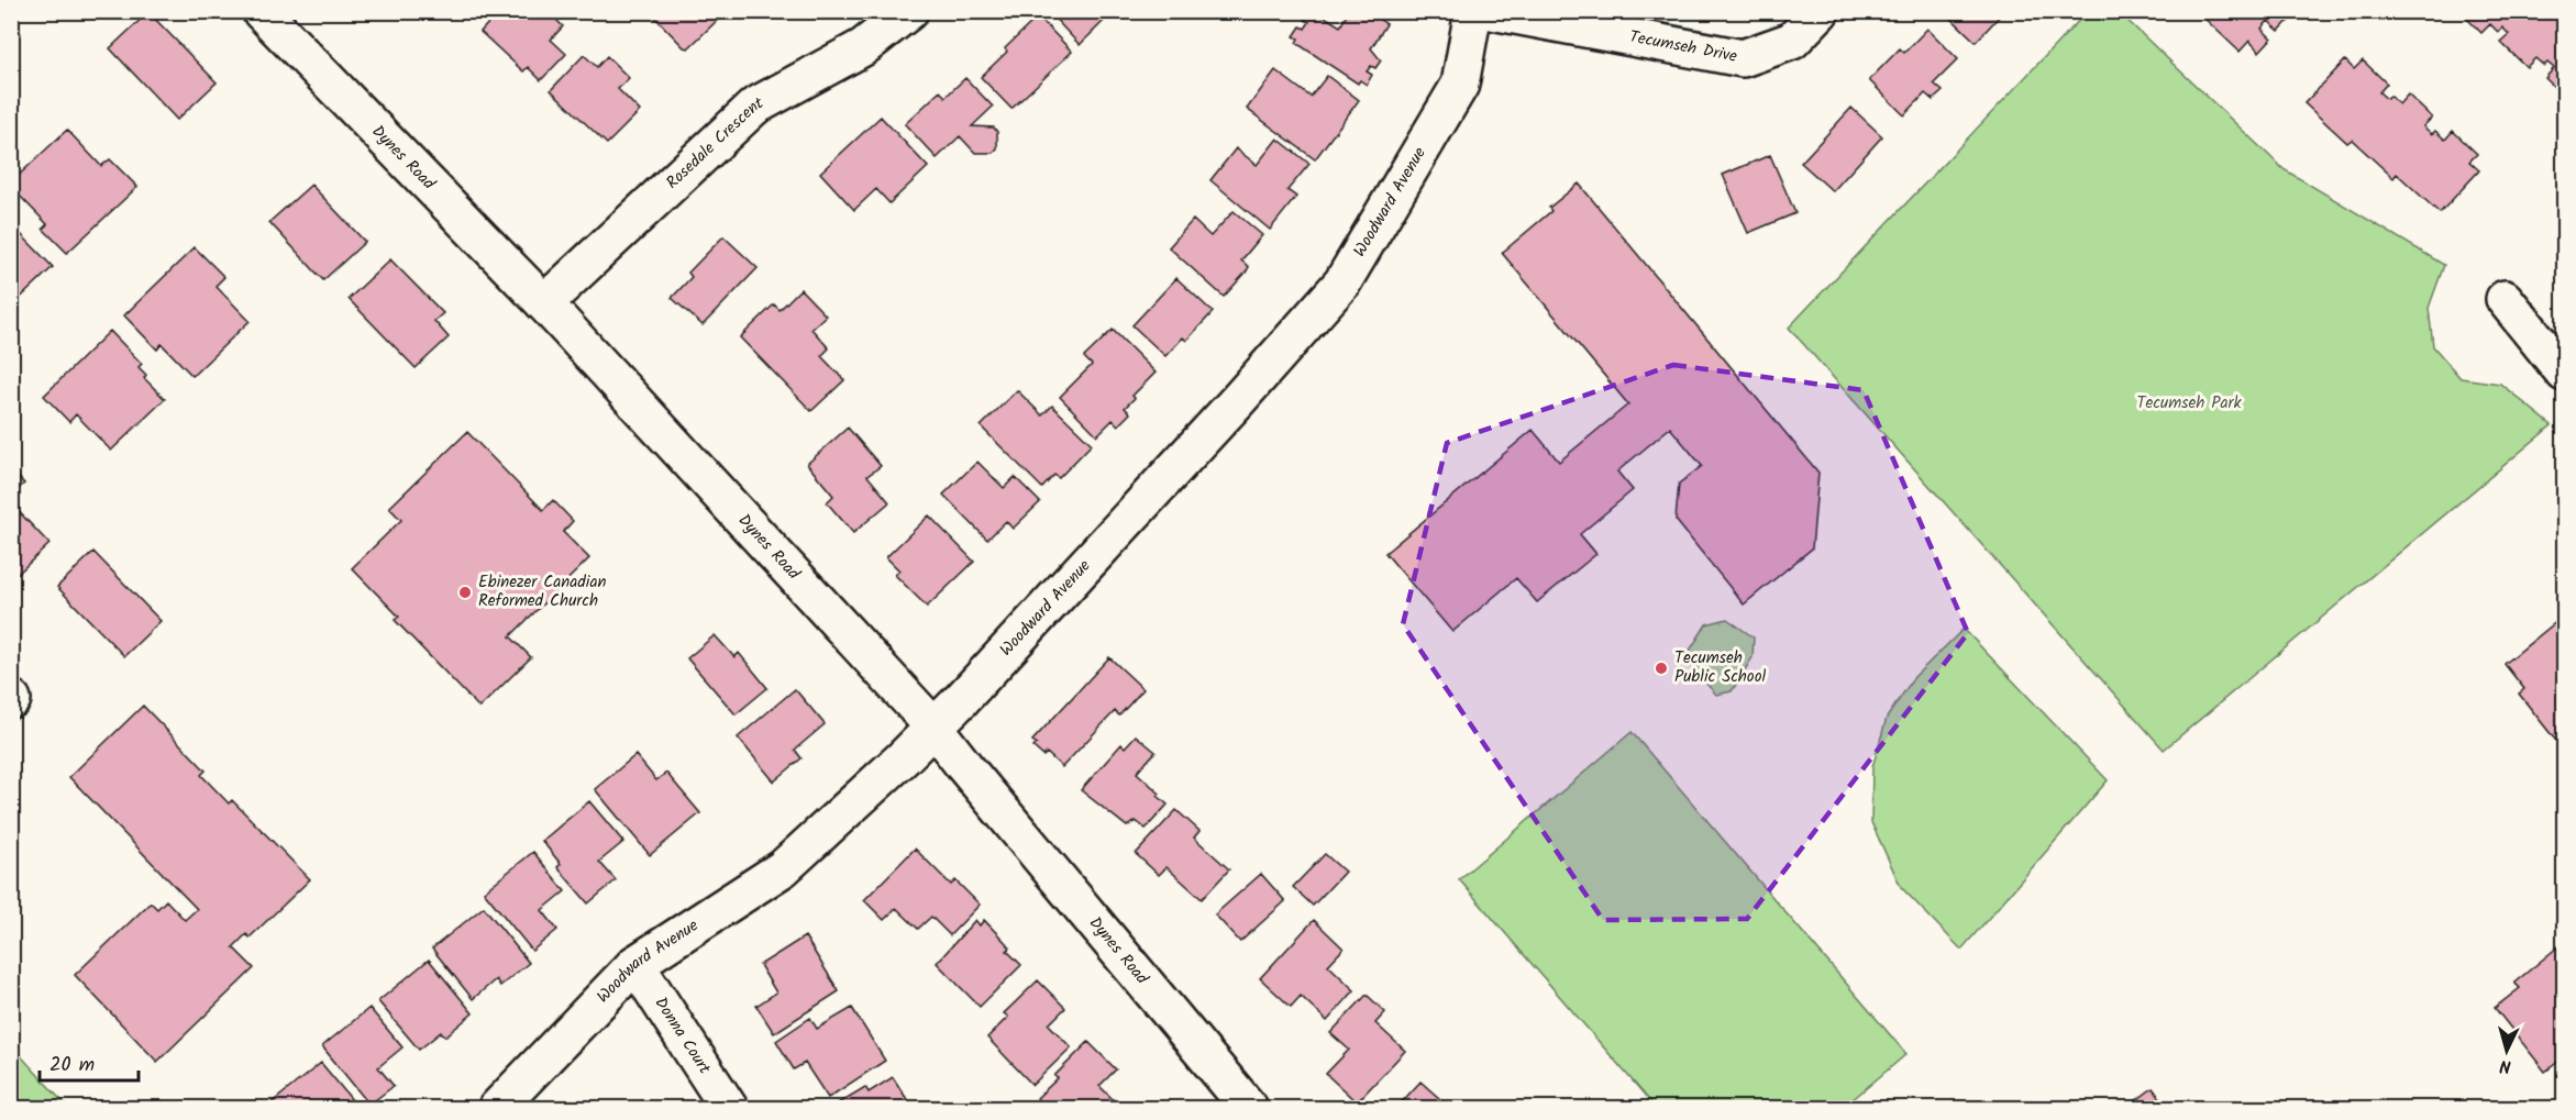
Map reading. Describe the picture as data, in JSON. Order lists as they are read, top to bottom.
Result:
{
  "streets": {
    "street": [
      "Tecumseh Drive",
      "Rosedale Crescent",
      "Dynes Road",
      "Woodward Avenue",
      "Donna Court"
    ]
  },
  "crossings": [
    ["Rosedale Crescent", "Dynes Road"],
    ["Dynes Road", "Woodward Avenue"],
    ["Woodward Avenue", "Donna Court"]
  ],
  "parks": ["Tecumseh Park"],
  "places": ["Ebinezer Canadian Reformed Church", "Tecumseh Public School"],
  "scale_bar": "20 m",
  "north": "bottom"
}
